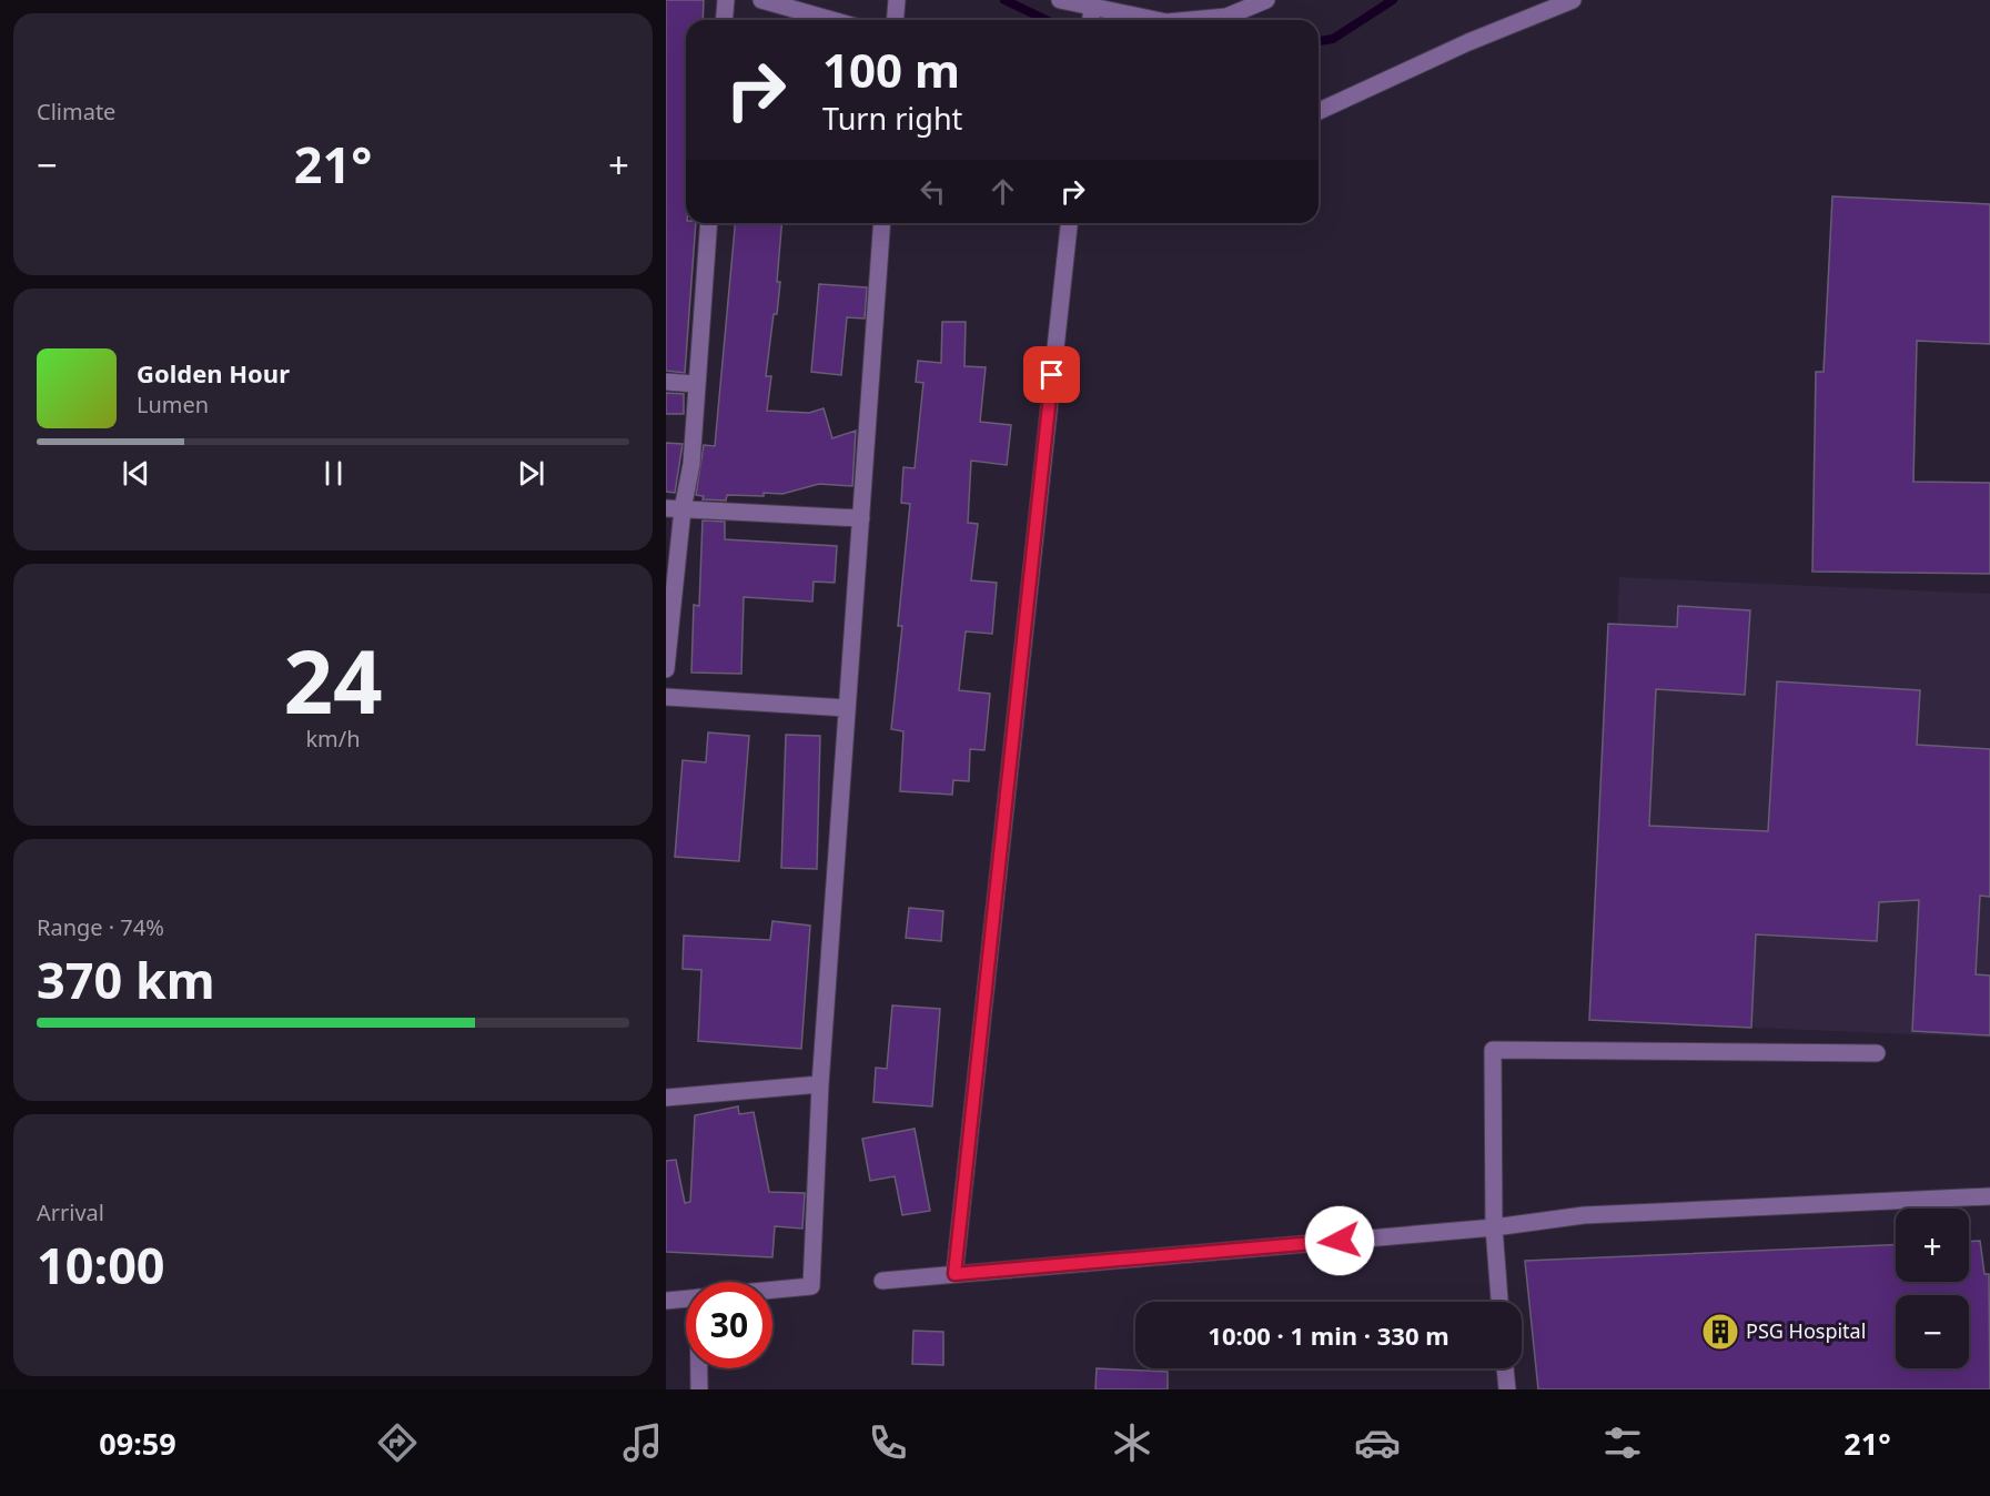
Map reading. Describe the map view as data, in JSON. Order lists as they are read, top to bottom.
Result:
{
  "places": {
    "building": ["PSG Hospital"]
  },
  "page": {
    "tile": [
      "Climate",
      ["24", "km/h"],
      ["Range · 74%", "370 km"],
      ["Arrival", "10:00"]
    ],
    "turn": ["100 m", "Turn right"],
    "heat": ["−", "21°", "+"],
    "song": ["Golden Hour", "Lumen"],
    "map_buttons": ["+", "−"],
    "limit": "30",
    "trip": "10:00 · 1 min · 330 m",
    "tabs": ["09:59", "21°"]
  }
}
